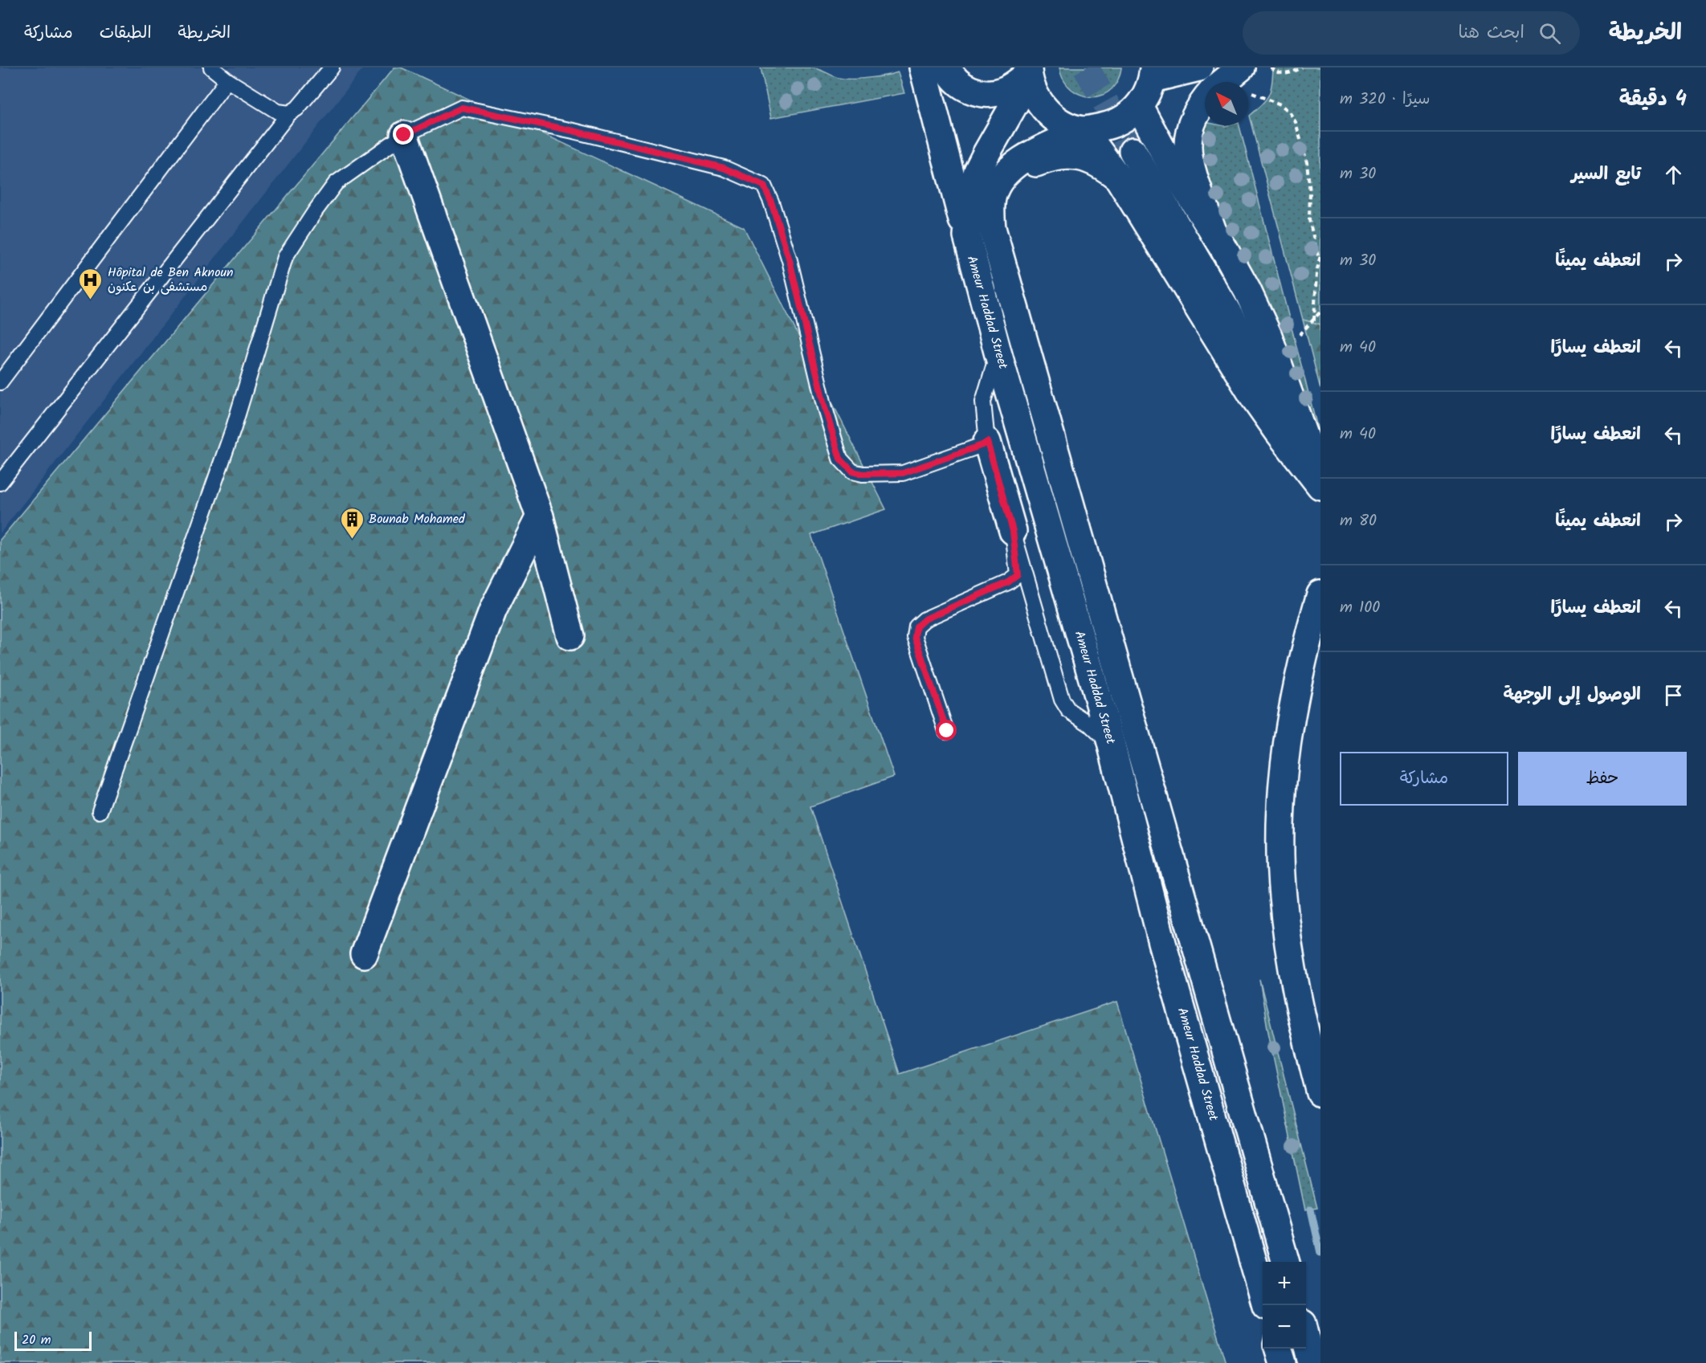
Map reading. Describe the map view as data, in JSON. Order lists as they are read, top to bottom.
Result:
{
  "streets": {
    "main road": ["Ameur Haddad Street"]
  },
  "places": {
    "hospital": ["Hôpital de Ben Aknoun مستشفى بن عكنون"],
    "building": ["Bounab Mohamed"]
  },
  "scale_bar": "20 m",
  "north": "top left",
  "page": {
    "header": "الخريطة",
    "search": "ابحث هنا",
    "nav": ["الخريطة", "الطبقات", "مشاركة"],
    "heading": ["4 دقيقة", "سيرًا · 320 m"],
    "list": [
      ["تابع السير", "30 m"],
      ["انعطف يمينًا", "30 m"],
      ["انعطف يسارًا", "40 m"],
      ["انعطف يسارًا", "40 m"],
      ["انعطف يمينًا", "80 m"],
      ["انعطف يسارًا", "100 m"],
      "الوصول إلى الوجهة"
    ],
    "buttons": ["حفظ", "مشاركة"],
    "map_buttons": ["+", "−"],
    "scale": "20 m"
  }
}
